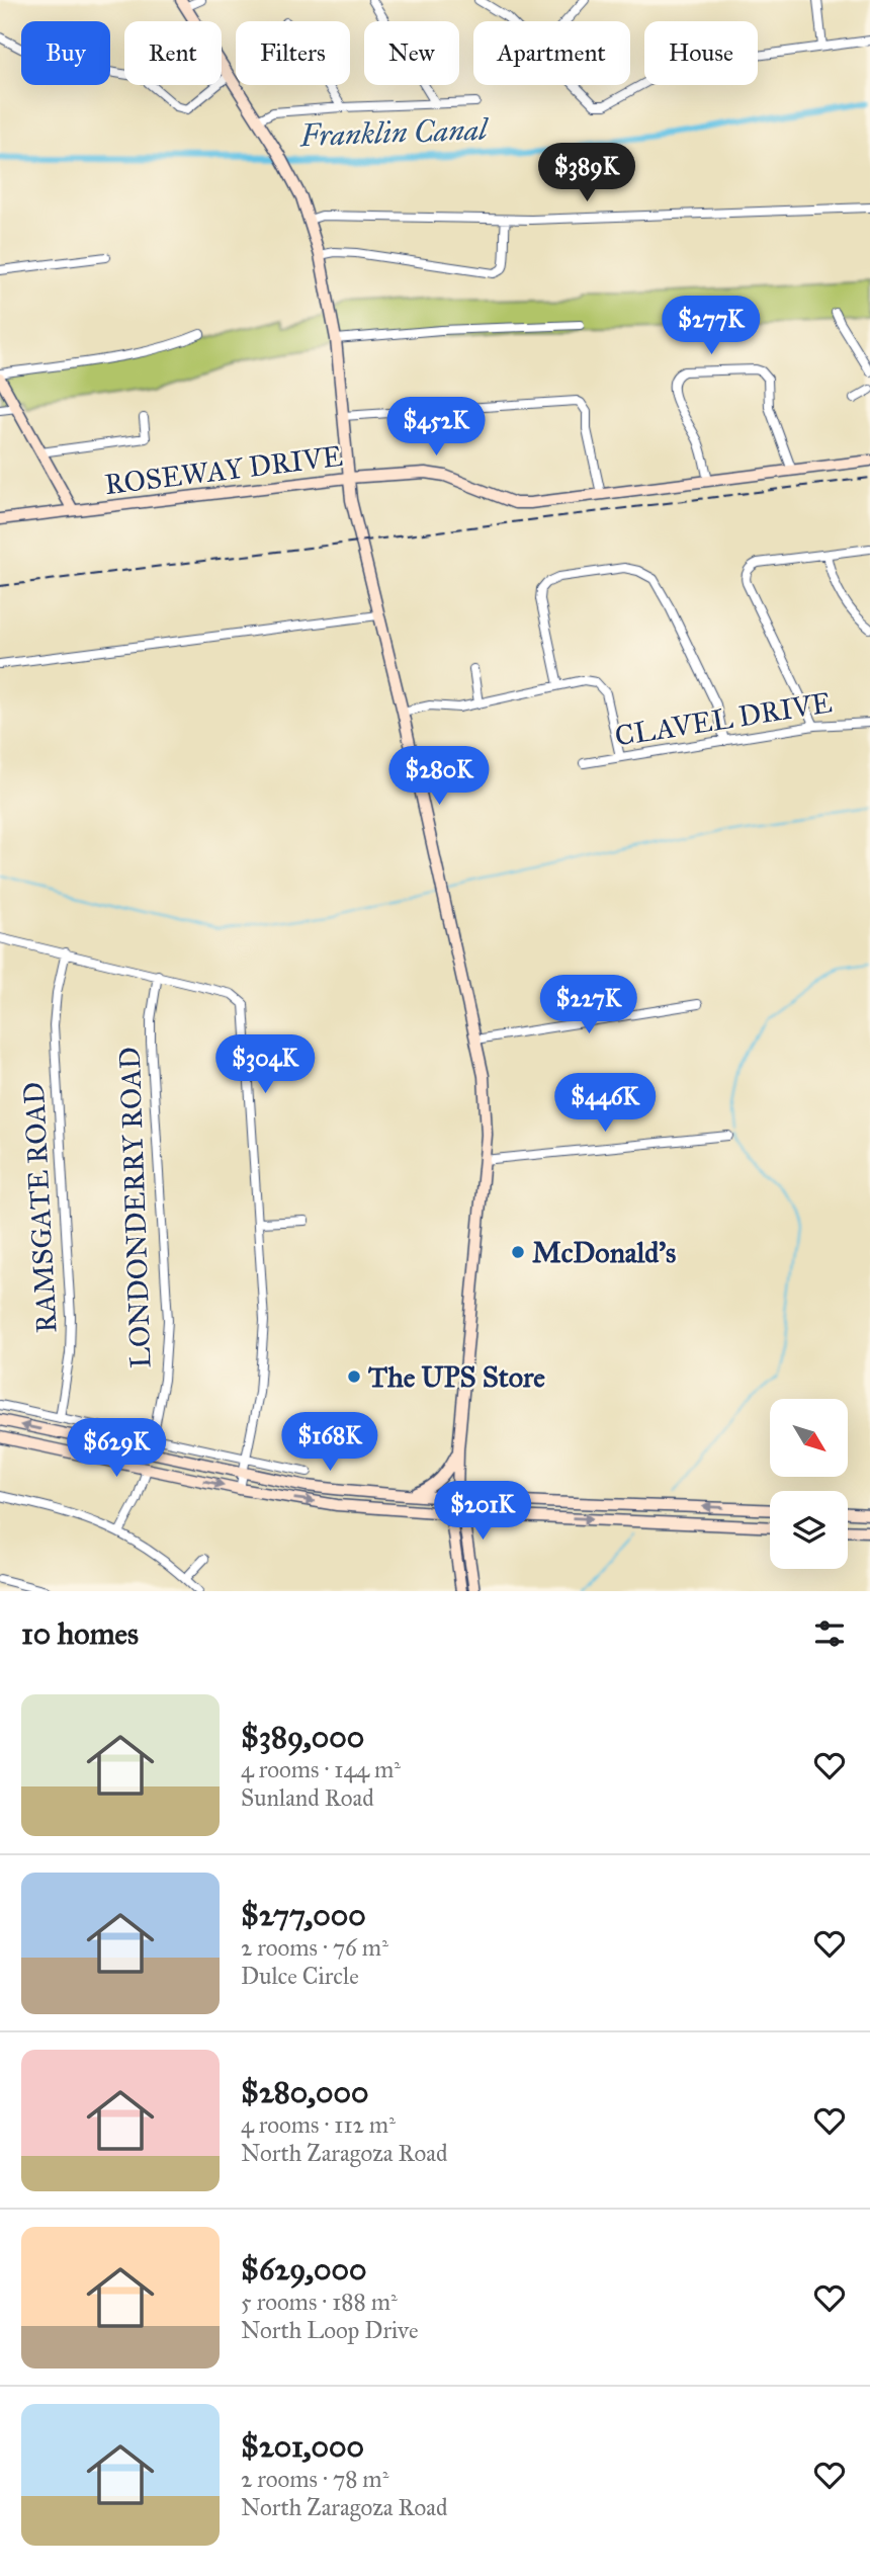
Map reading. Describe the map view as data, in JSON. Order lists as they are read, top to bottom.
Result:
{
  "streets": {
    "main road": ["ROSEWAY DRIVE"],
    "street": ["CLAVEL DRIVE", "RAMSGATE ROAD", "LONDONDERRY ROAD"]
  },
  "water": ["Franklin Canal"],
  "places": ["McDonald's", "The UPS Store"],
  "north": "bottom right",
  "page": {
    "chip": [
      "Buy",
      "Rent",
      "Filters",
      "New",
      "Apartment",
      "House"
    ],
    "price": [
      "$389K",
      "$277K",
      "$452K",
      "$280K",
      "$227K",
      "$304K",
      "$446K",
      "$168K",
      "$629K",
      "$201K"
    ],
    "heading": "10 homes",
    "list": [
      {
        "name": "$389,000",
        "note": "4 rooms · 144 m² · Sunland Road"
      },
      {
        "name": "$277,000",
        "note": "2 rooms · 76 m² · Dulce Circle"
      },
      {
        "name": "$280,000",
        "note": "4 rooms · 112 m² · North Zaragoza Road"
      },
      {
        "name": "$629,000",
        "note": "5 rooms · 188 m² · North Loop Drive"
      },
      {
        "name": "$201,000",
        "note": "2 rooms · 78 m² · North Zaragoza Road"
      }
    ]
  }
}
